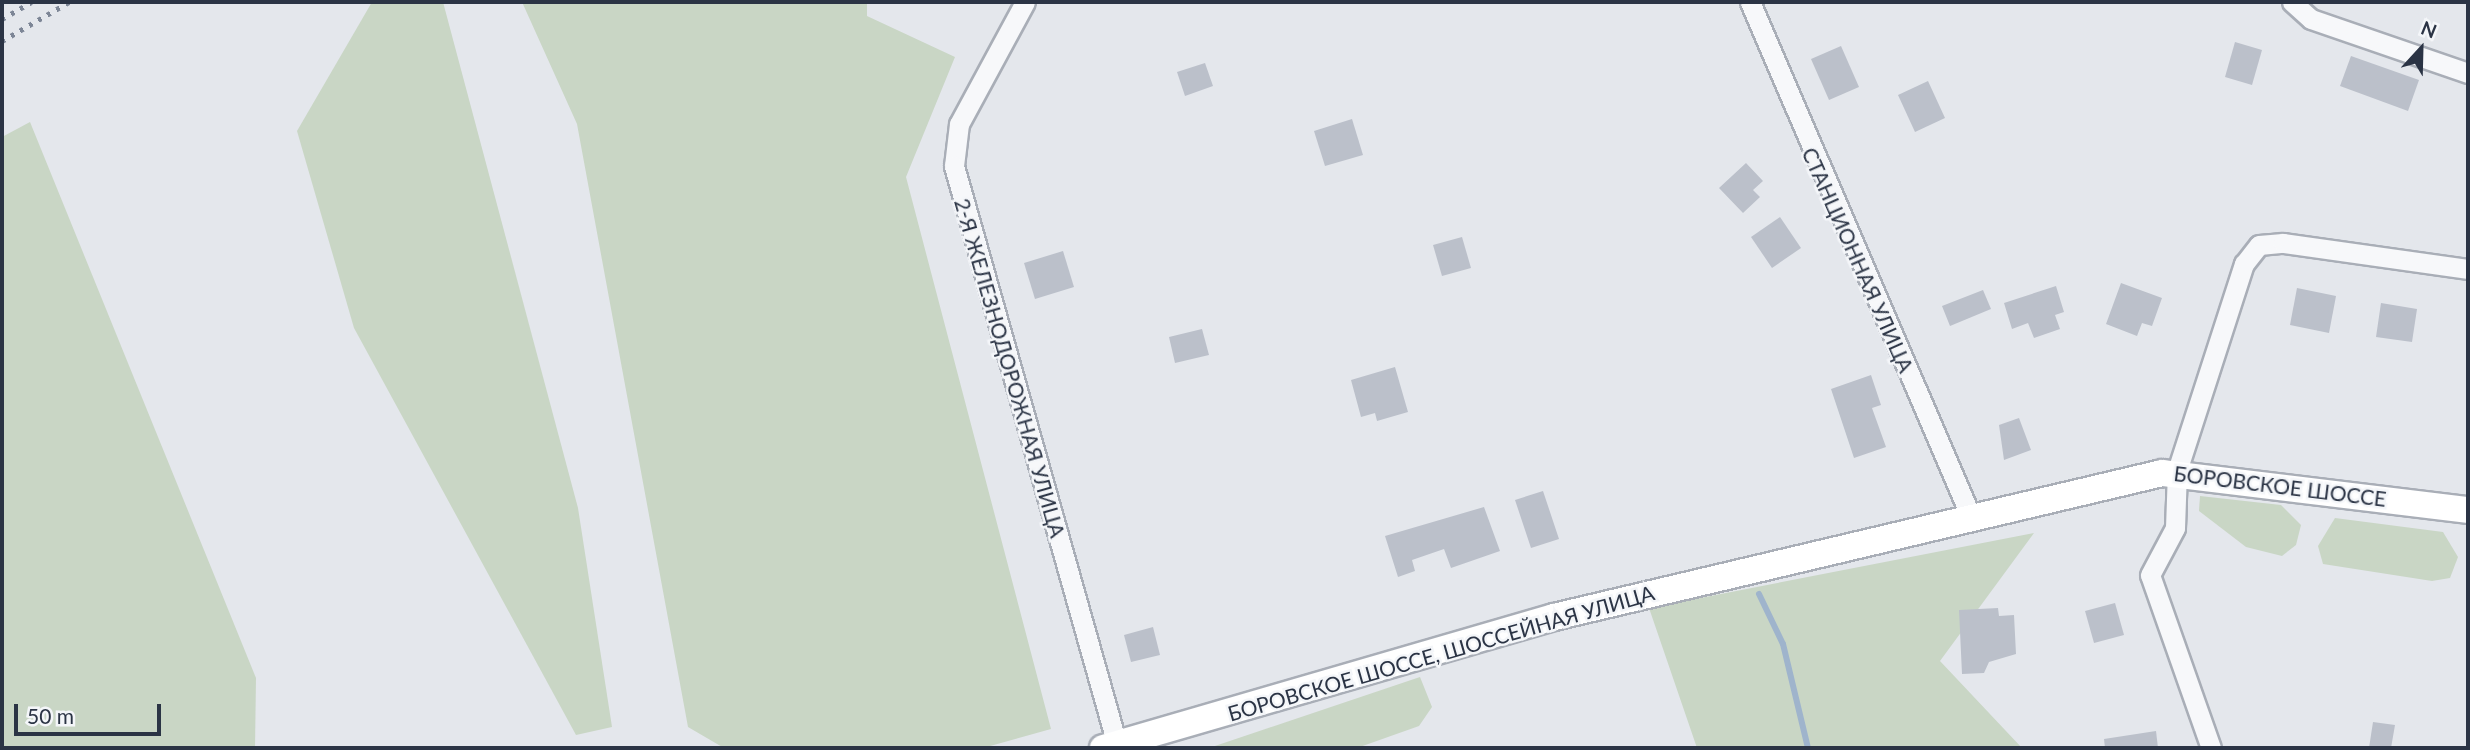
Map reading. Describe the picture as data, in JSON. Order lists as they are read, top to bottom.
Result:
{
  "streets": {
    "main road": ["БОРОВСКОЕ ШОССЕ", "БОРОВСКОЕ ШОССЕ, ШОССЕЙНАЯ УЛИЦА"],
    "street": ["СТАНЦИОННАЯ УЛИЦА", "2-Я ЖЕЛЕЗНОДОРОЖНАЯ УЛИЦА"]
  },
  "crossings": [
    ["СТАНЦИОННАЯ УЛИЦА", "БОРОВСКОЕ ШОССЕ"],
    ["СТАНЦИОННАЯ УЛИЦА", "БОРОВСКОЕ ШОССЕ, ШОССЕЙНАЯ УЛИЦА"],
    ["2-Я ЖЕЛЕЗНОДОРОЖНАЯ УЛИЦА", "БОРОВСКОЕ ШОССЕ, ШОССЕЙНАЯ УЛИЦА"],
    ["БОРОВСКОЕ ШОССЕ", "БОРОВСКОЕ ШОССЕ, ШОССЕЙНАЯ УЛИЦА"]
  ],
  "scale_bar": "50 m",
  "north": "top"
}
